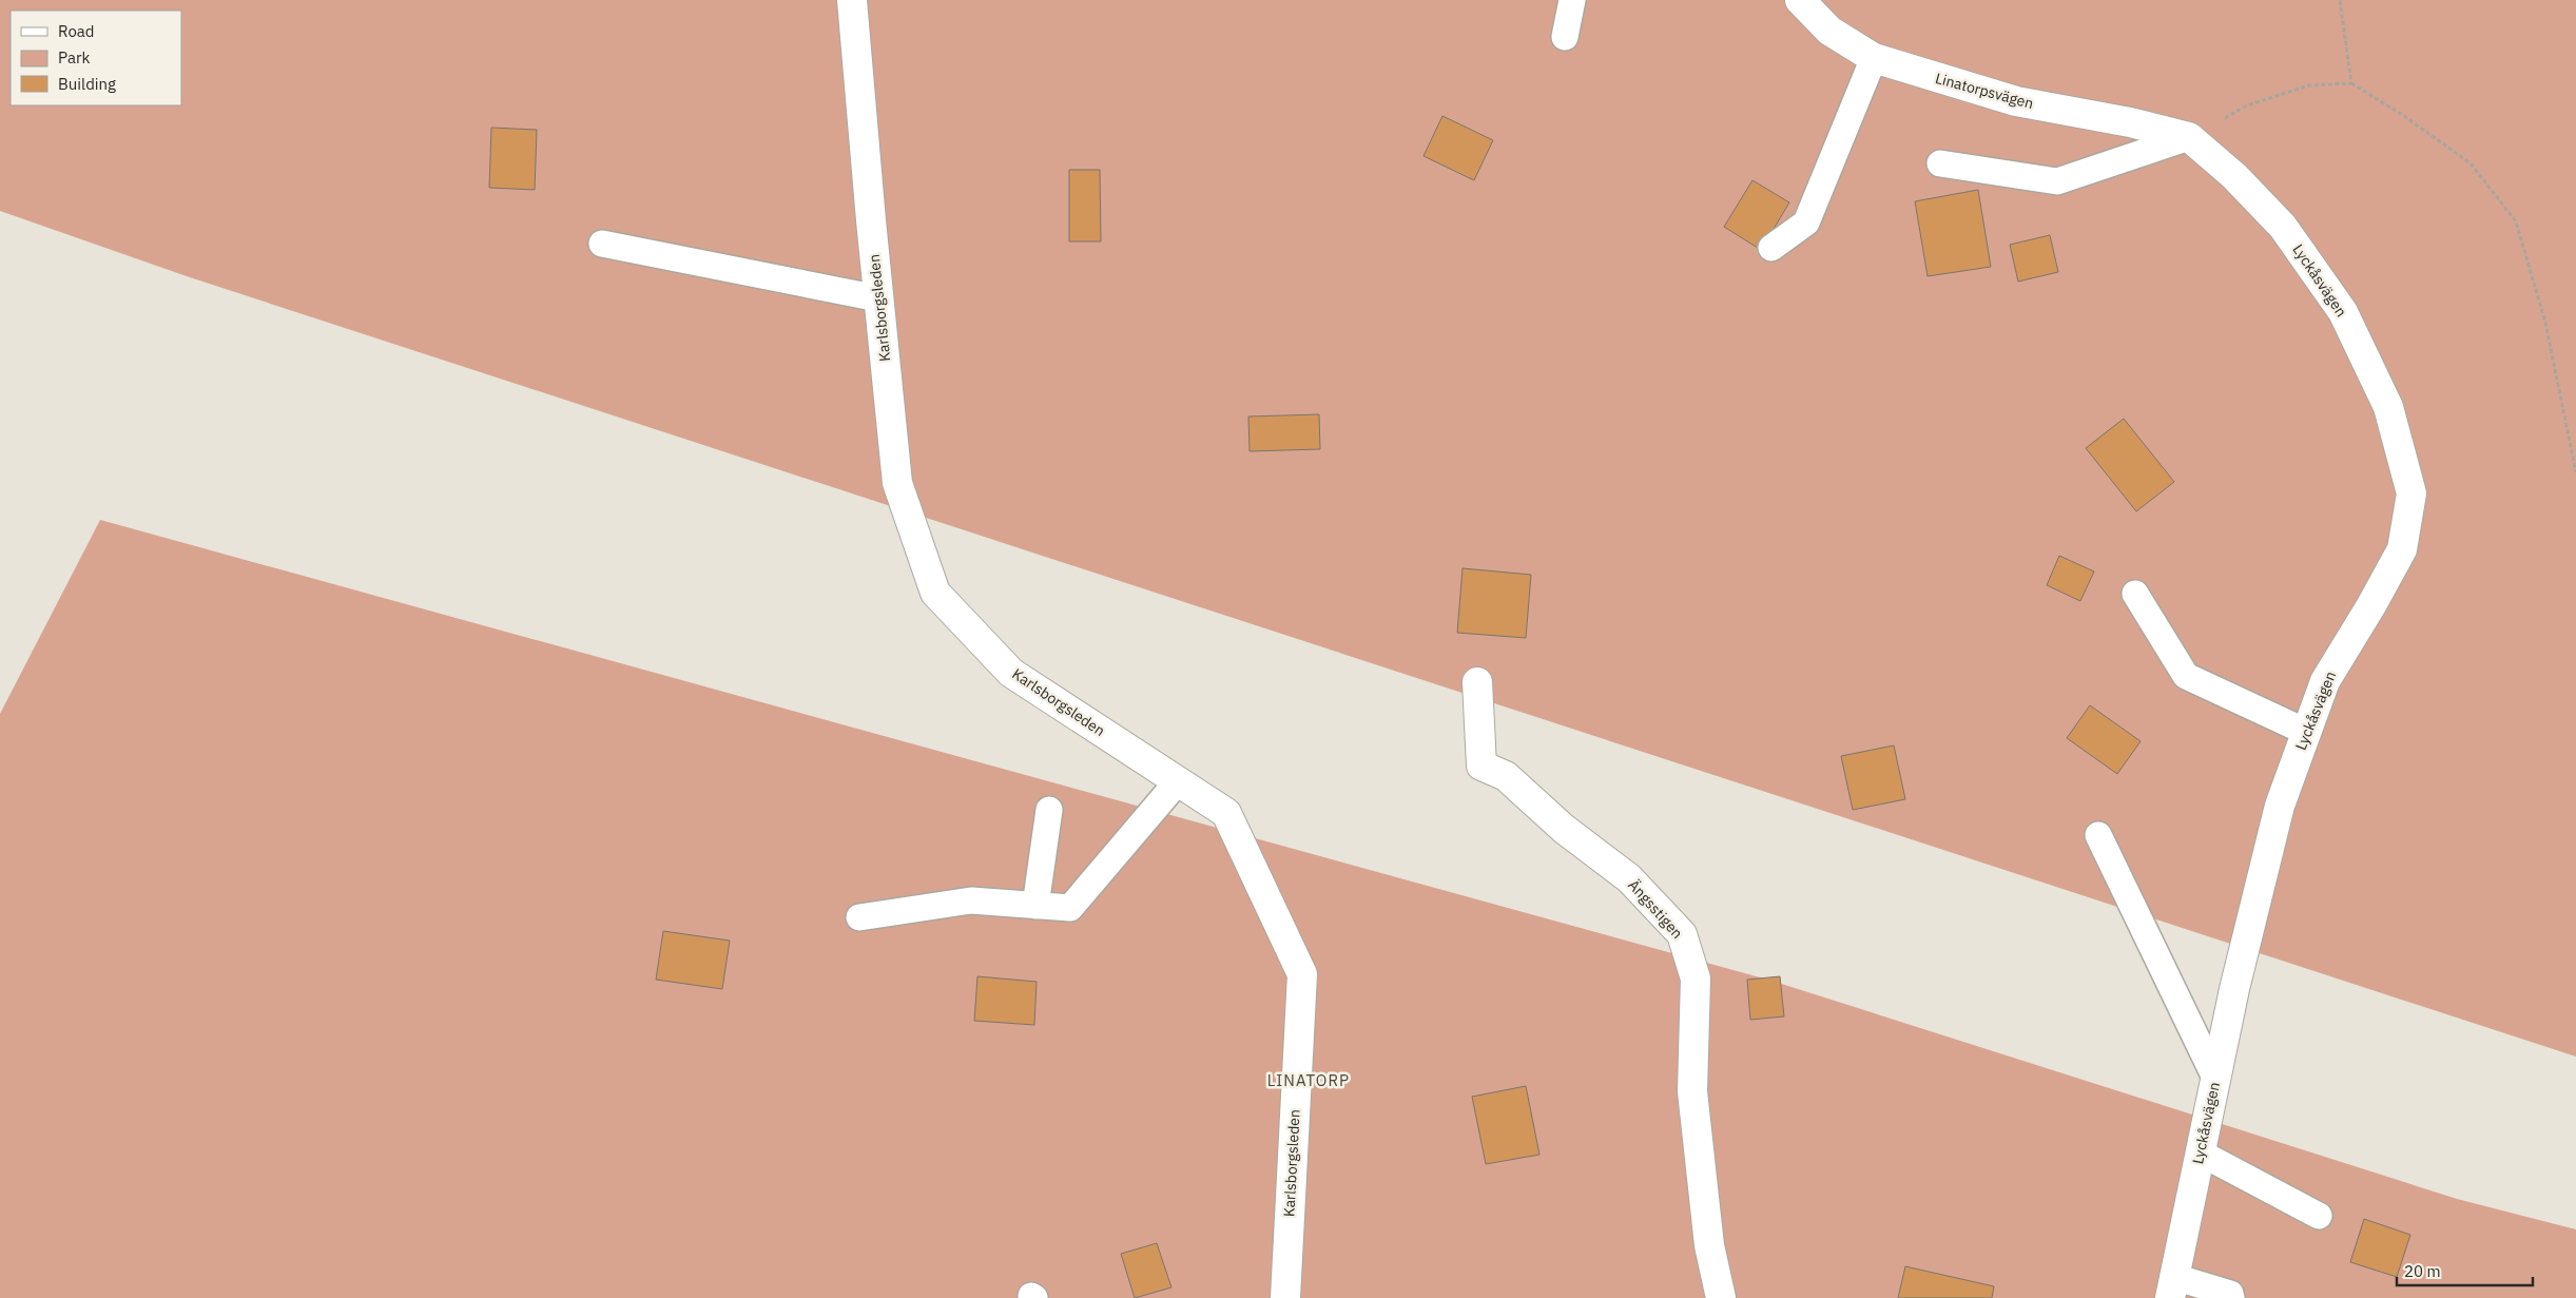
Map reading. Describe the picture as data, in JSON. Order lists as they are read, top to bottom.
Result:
{
  "streets": {
    "street": [
      "Linatorpsvägen",
      "Lyckåsvägen",
      "Karlsborgsleden",
      "Ängsstigen"
    ]
  },
  "crossings": [
    ["Linatorpsvägen", "Lyckåsvägen"]
  ],
  "districts": ["LINATORP"],
  "legend": ["Road", "Park", "Building"],
  "scale_bar": "20 m"
}
